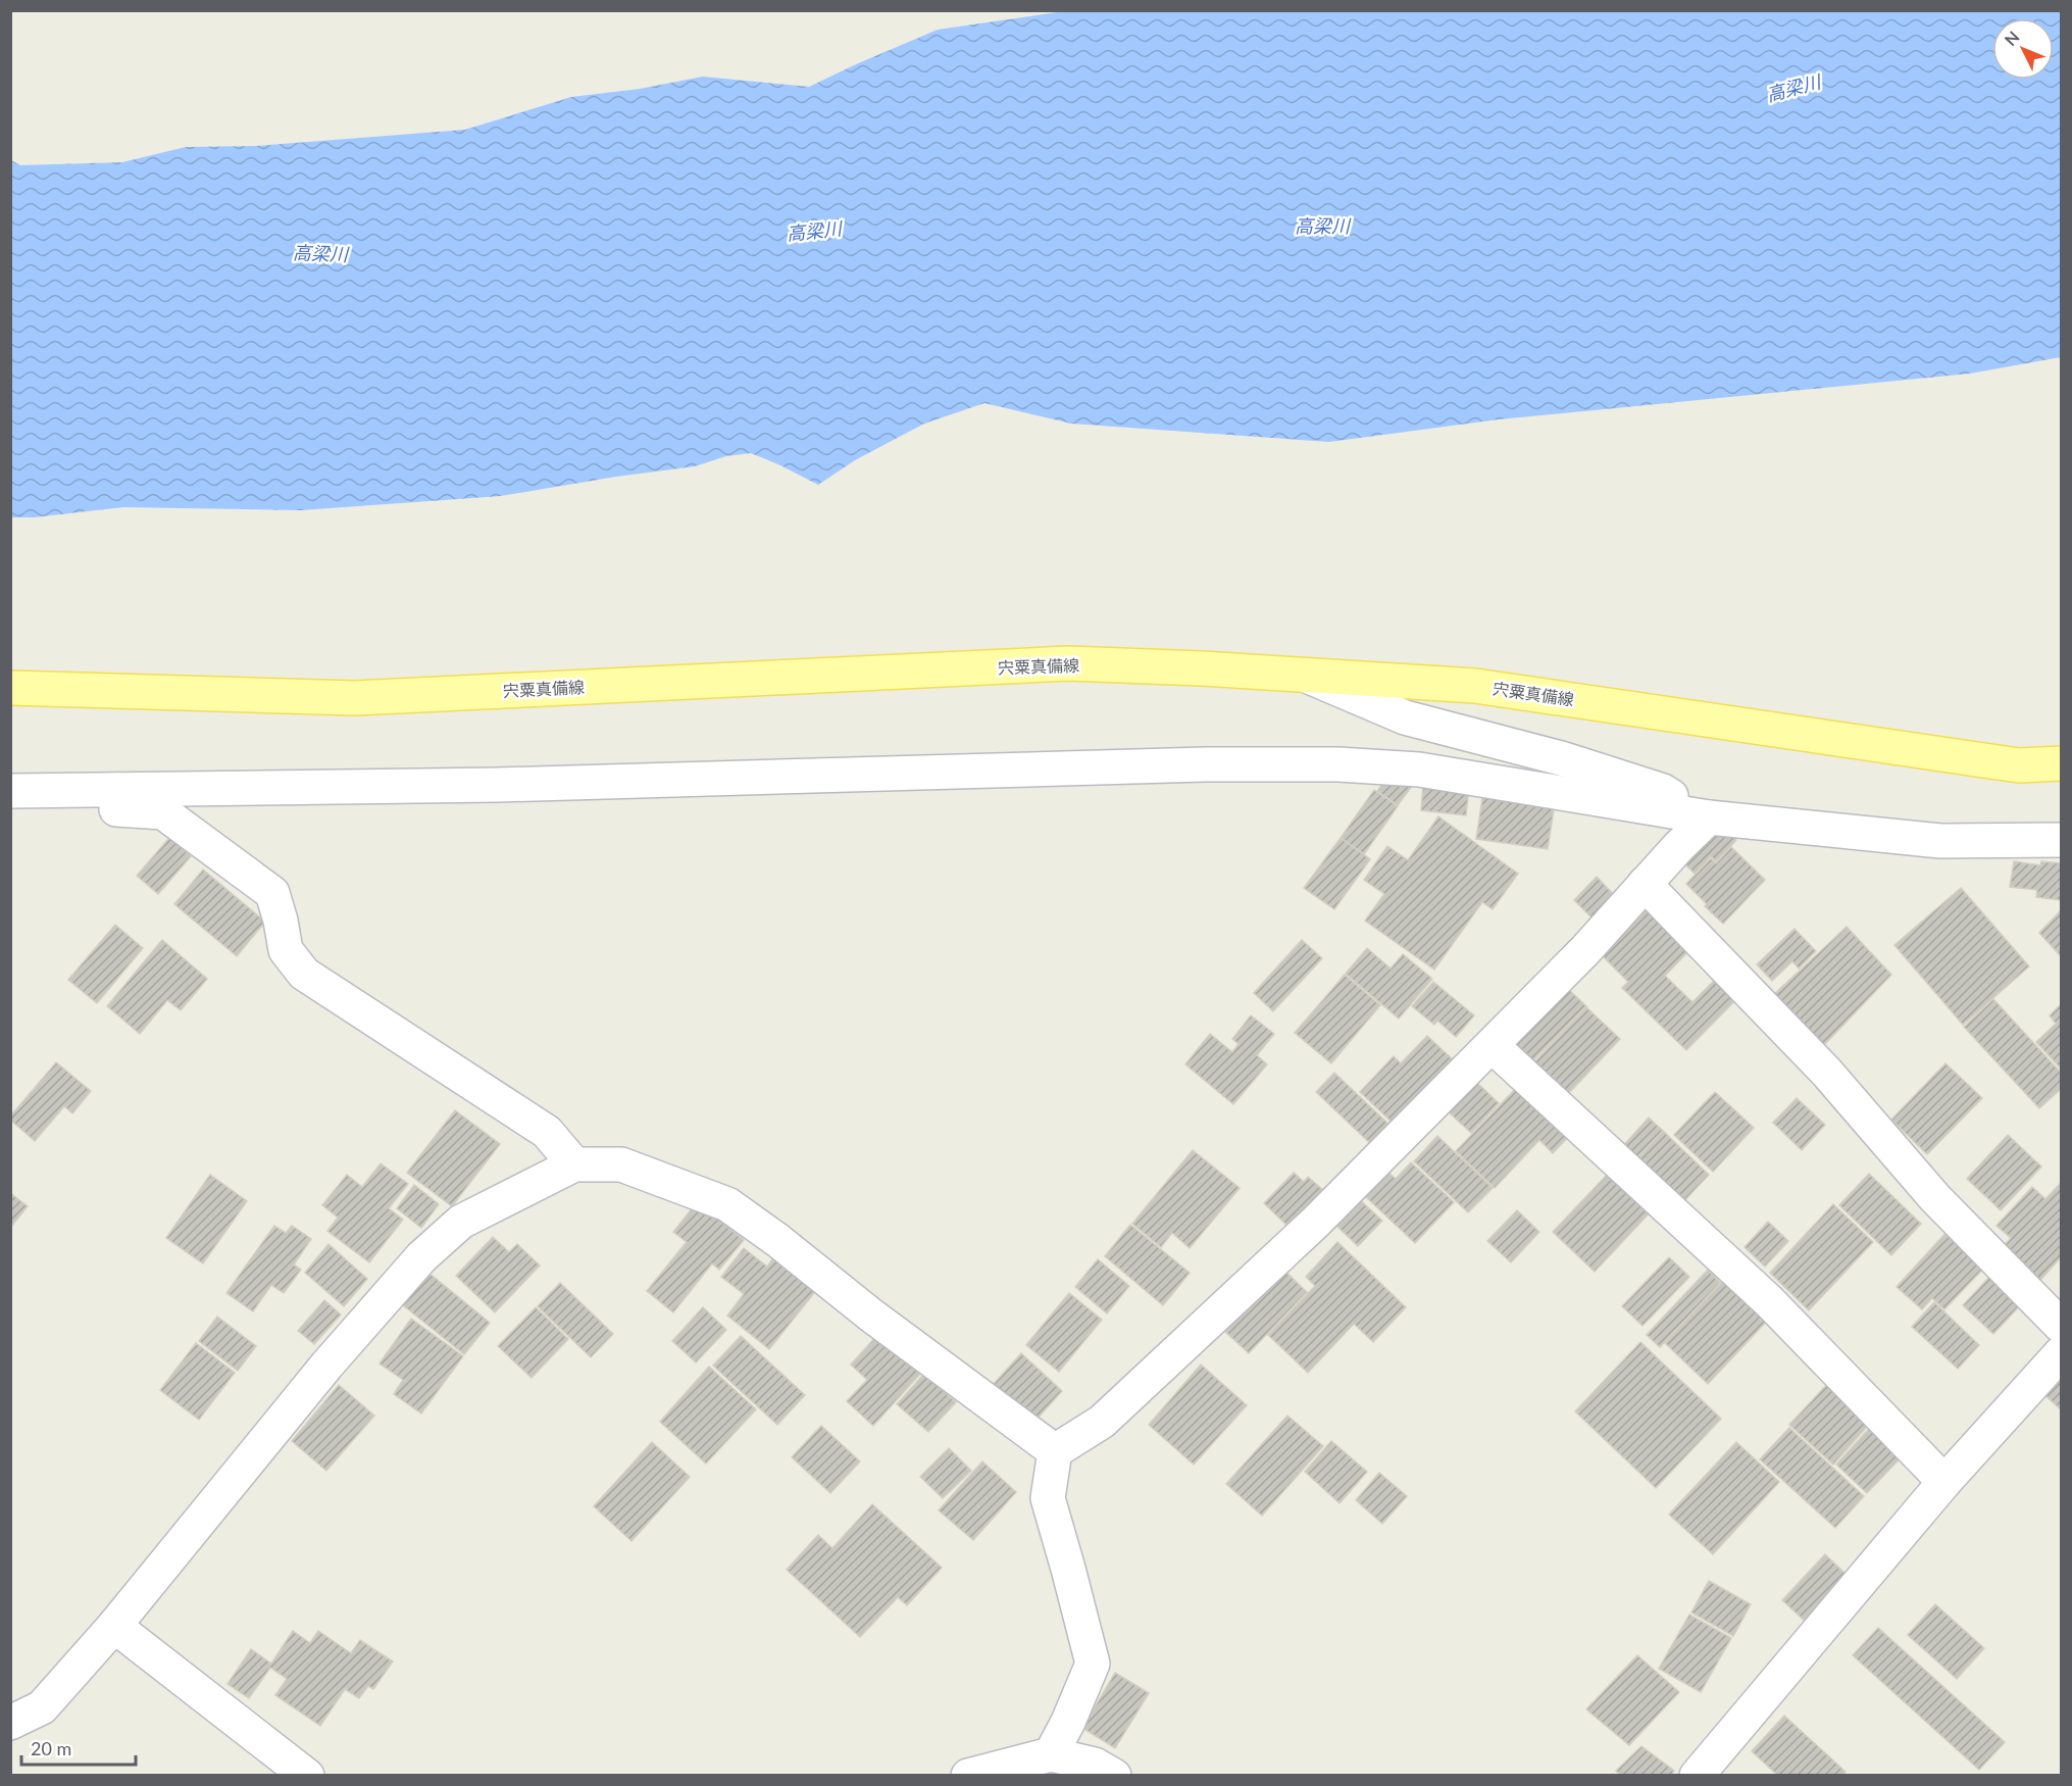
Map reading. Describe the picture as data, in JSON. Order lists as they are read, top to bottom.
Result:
{
  "streets": {
    "main road": ["宍粟真備線"]
  },
  "water": ["高梁川"],
  "scale_bar": "20 m",
  "north": "top left"
}
